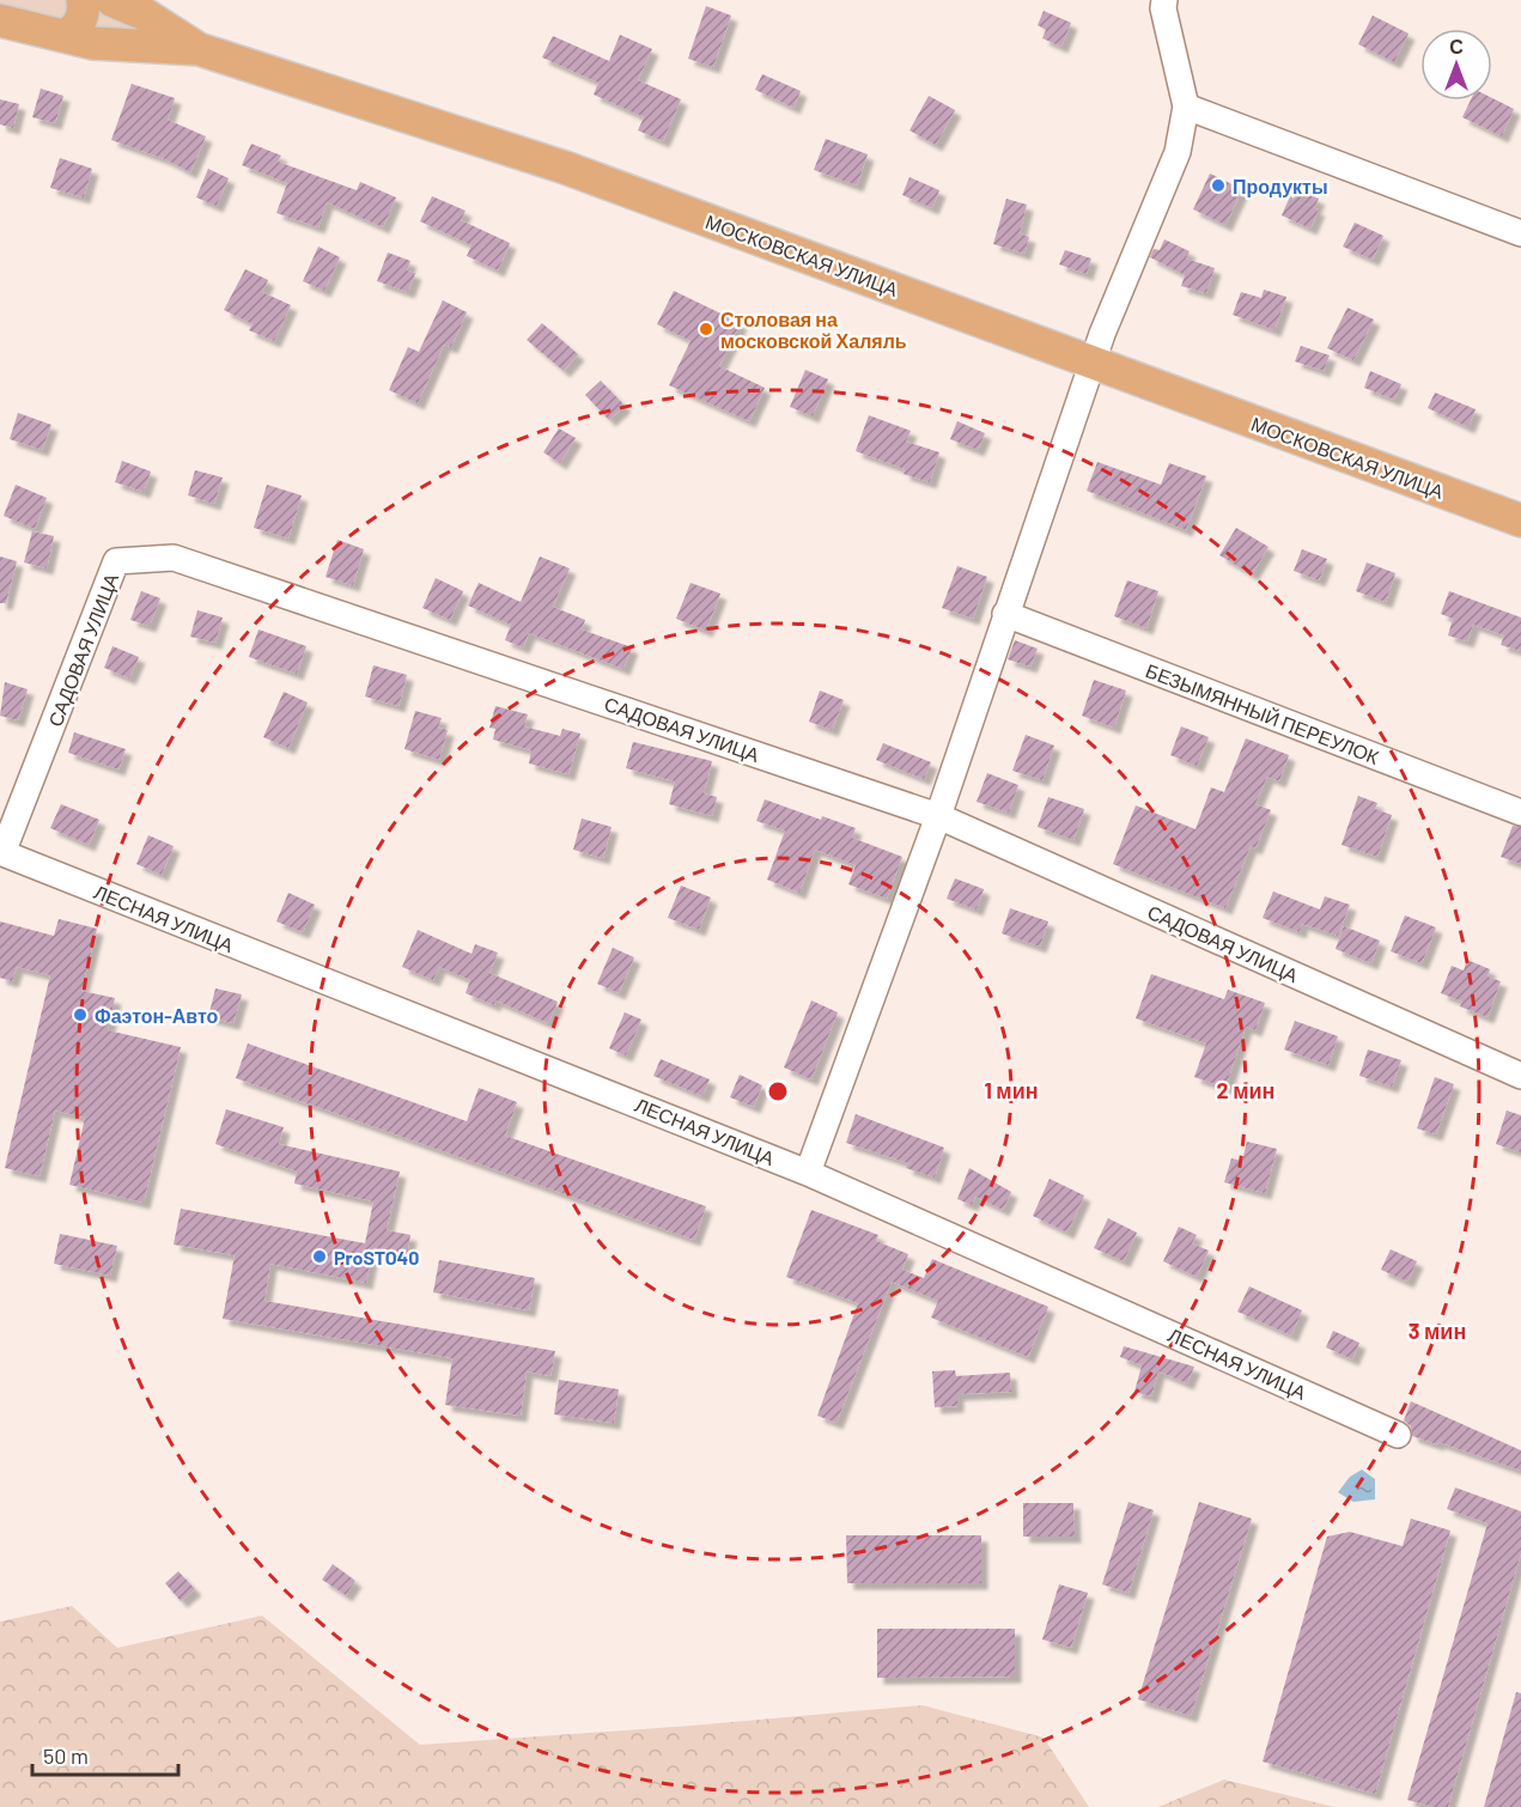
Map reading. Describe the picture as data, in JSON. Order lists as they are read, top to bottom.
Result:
{
  "streets": {
    "main road": ["МОСКОВСКАЯ УЛИЦА"],
    "street": ["САДОВАЯ УЛИЦА", "БЕЗЫМЯННЫЙ ПЕРЕУЛОК", "ЛЕСНАЯ УЛИЦА"]
  },
  "crossings": [
    ["САДОВАЯ УЛИЦА", "ЛЕСНАЯ УЛИЦА"]
  ],
  "places": [
    "Продукты",
    "Столовая на московской Халяль",
    "Фаэтон-Авто",
    "ProSTO40"
  ],
  "scale_bar": "50 m",
  "north": "top",
  "rings": ["1 мин", "2 мин", "3 мин"]
}
